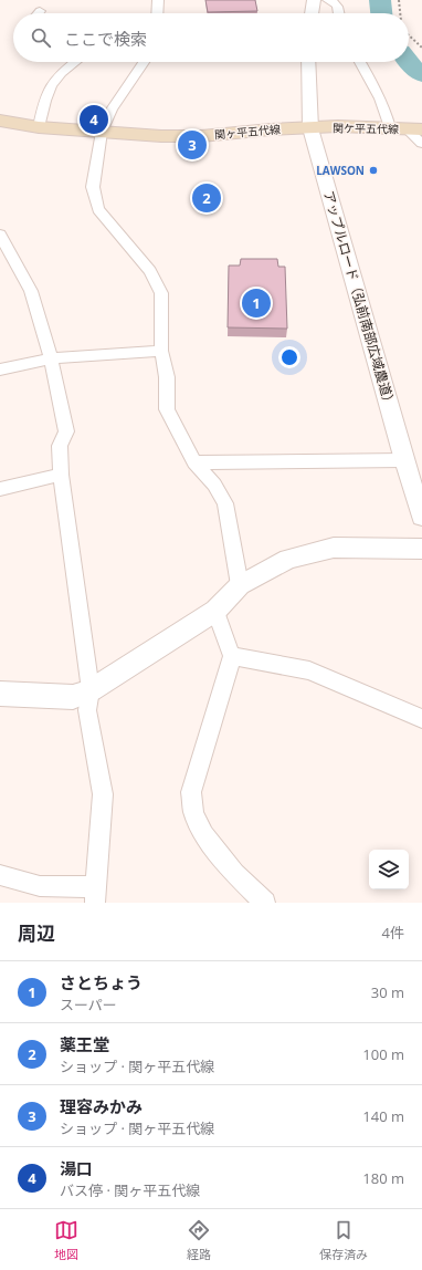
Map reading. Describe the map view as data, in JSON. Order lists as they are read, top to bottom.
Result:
{
  "streets": {
    "main road": ["関ケ平五代線", "関ヶ平五代線"],
    "street": ["アップルロード（弘前南部広域農道）"]
  },
  "crossings": [
    ["関ケ平五代線", "関ヶ平五代線"],
    ["関ケ平五代線", "アップルロード（弘前南部広域農道）"],
    ["関ヶ平五代線", "アップルロード（弘前南部広域農道）"]
  ],
  "places": ["LAWSON"],
  "page": {
    "search": "ここで検索",
    "pins": [
      "4",
      "3",
      "2",
      "1"
    ],
    "heading": ["周辺", "4件"],
    "list": [
      {
        "mark": "1",
        "name": "さとちょう",
        "note": "スーパー",
        "value": "30 m"
      },
      {
        "mark": "2",
        "name": "薬王堂",
        "note": "ショップ · 関ヶ平五代線",
        "value": "100 m"
      },
      {
        "mark": "3",
        "name": "理容みかみ",
        "note": "ショップ · 関ヶ平五代線",
        "value": "140 m"
      },
      {
        "mark": "4",
        "name": "湯口",
        "note": "バス停 · 関ヶ平五代線",
        "value": "180 m"
      }
    ],
    "nav": ["地図", "経路", "保存済み"]
  }
}
